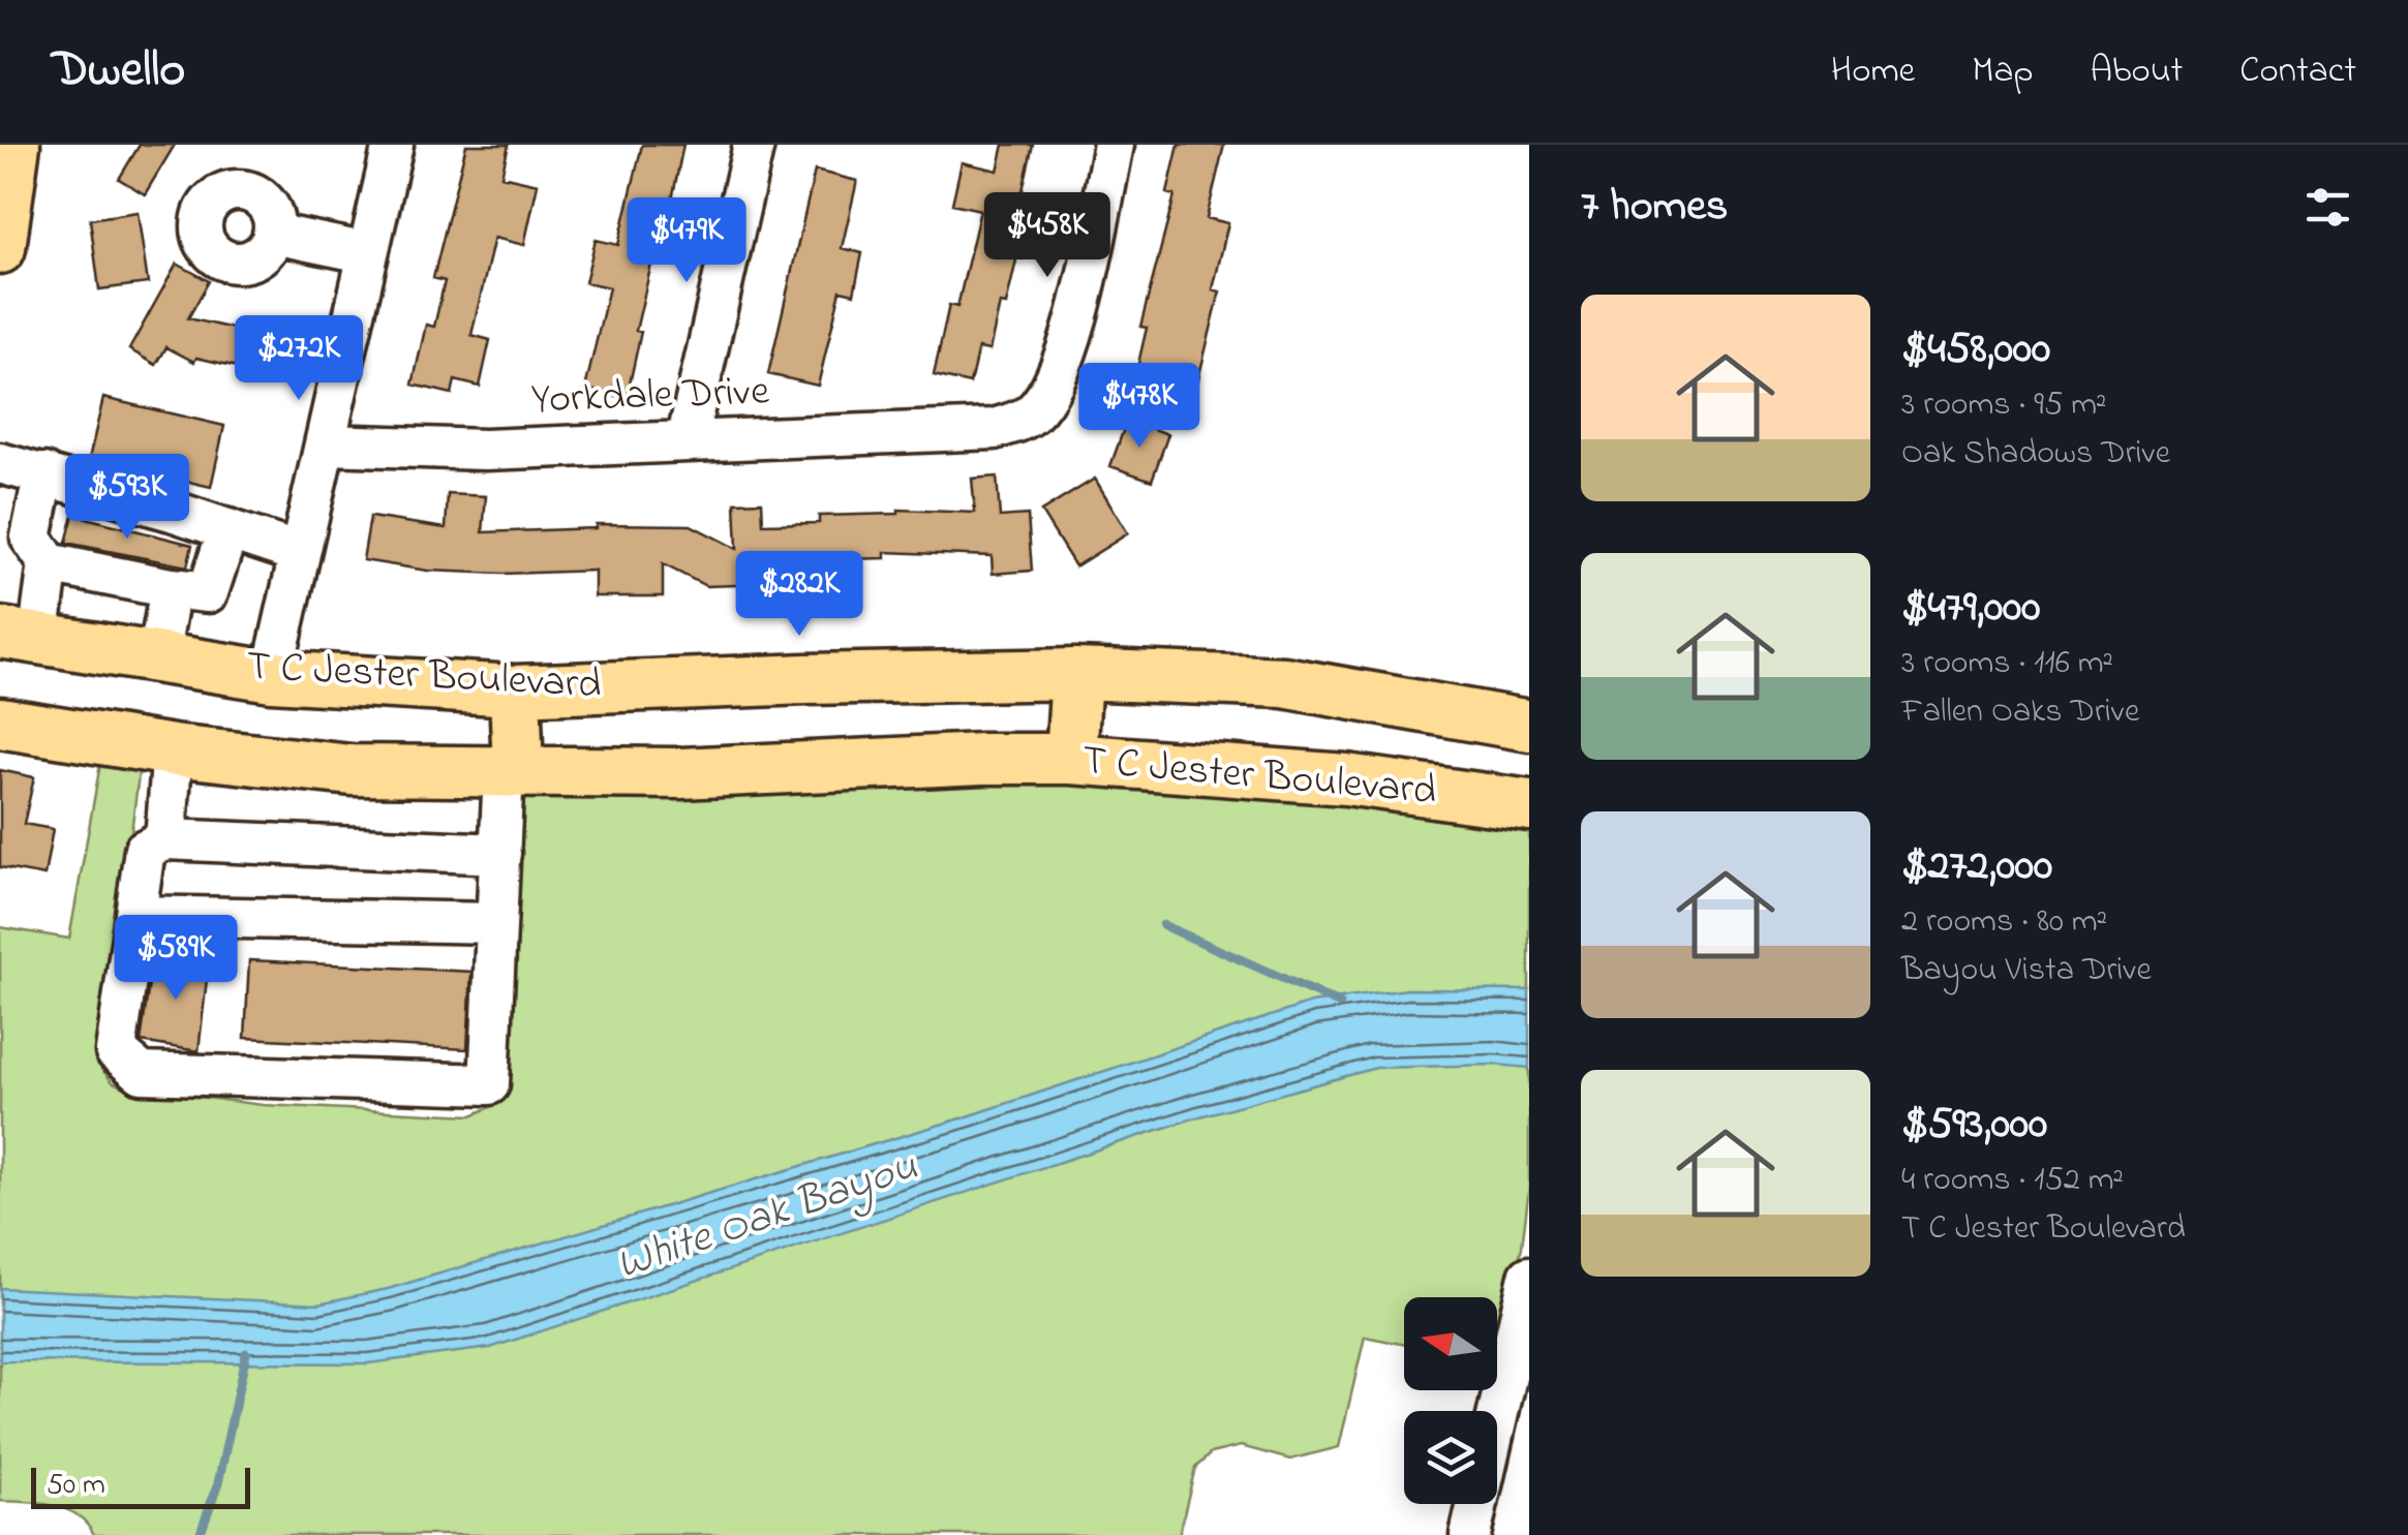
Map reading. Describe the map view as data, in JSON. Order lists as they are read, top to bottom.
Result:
{
  "streets": {
    "main road": ["T C Jester Boulevard"],
    "street": ["Yorkdale Drive"]
  },
  "water": ["White Oak Bayou"],
  "scale_bar": "50 m",
  "north": "left",
  "page": {
    "header": "Dwello",
    "nav": [
      "Home",
      "Map",
      "About",
      "Contact"
    ],
    "heading": "7 homes",
    "price": [
      "$458K",
      "$479K",
      "$272K",
      "$478K",
      "$593K",
      "$282K",
      "$589K"
    ],
    "list": [
      {
        "name": "$458,000",
        "note": "3 rooms · 95 m² · Oak Shadows Drive"
      },
      {
        "name": "$479,000",
        "note": "3 rooms · 116 m² · Fallen Oaks Drive"
      },
      {
        "name": "$272,000",
        "note": "2 rooms · 80 m² · Bayou Vista Drive"
      },
      {
        "name": "$593,000",
        "note": "4 rooms · 152 m² · T C Jester Boulevard"
      }
    ],
    "scale": "50 m"
  }
}
